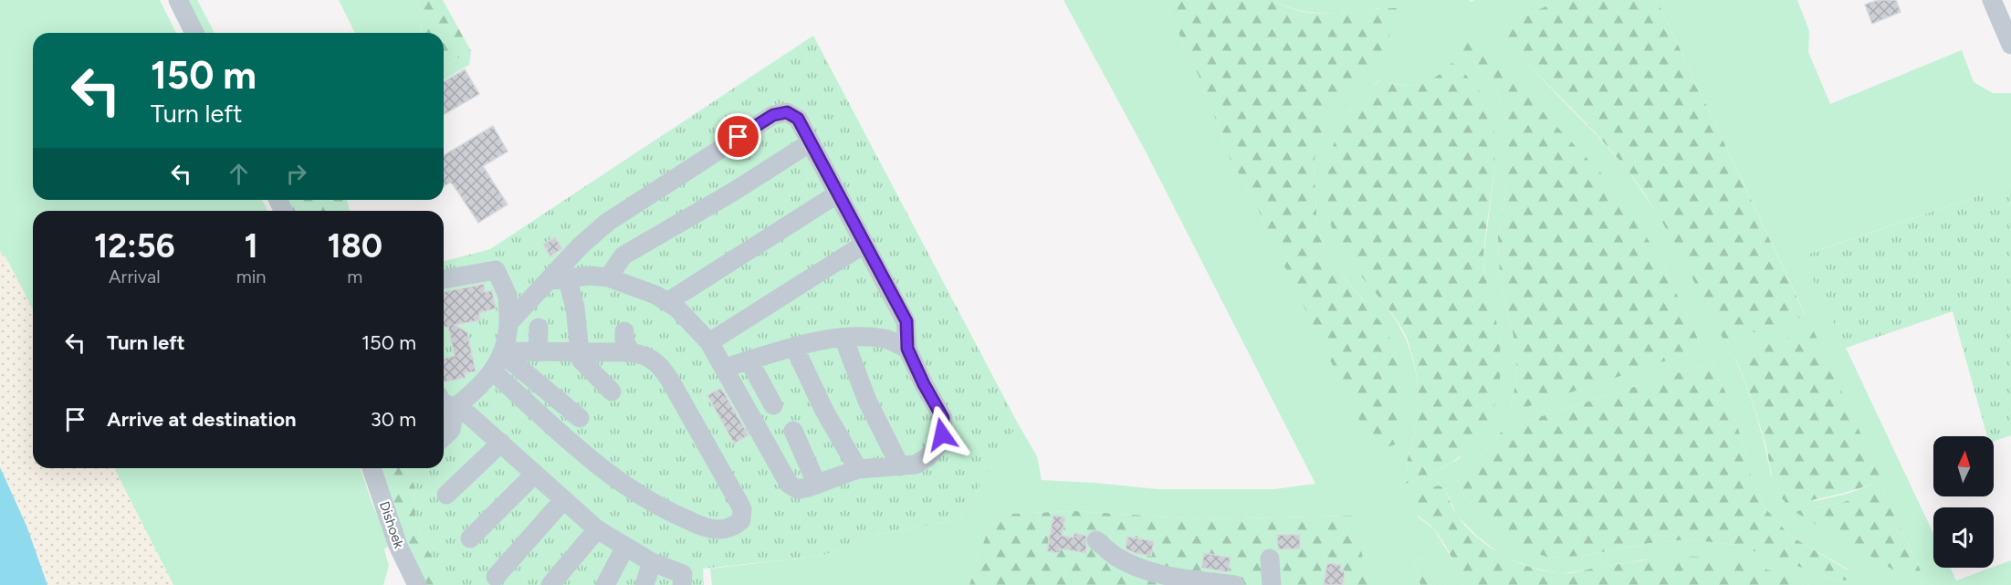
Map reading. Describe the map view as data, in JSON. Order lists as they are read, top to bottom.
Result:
{
  "streets": {
    "street": ["Dishoek"]
  },
  "north": "top",
  "page": {
    "turn": ["150 m", "Turn left"],
    "eta": [
      "12:56",
      "Arrival",
      "1",
      "min",
      "180",
      "m"
    ],
    "list": [
      {
        "name": "Turn left",
        "value": "150 m"
      },
      {
        "name": "Arrive at destination",
        "value": "30 m"
      }
    ]
  }
}
